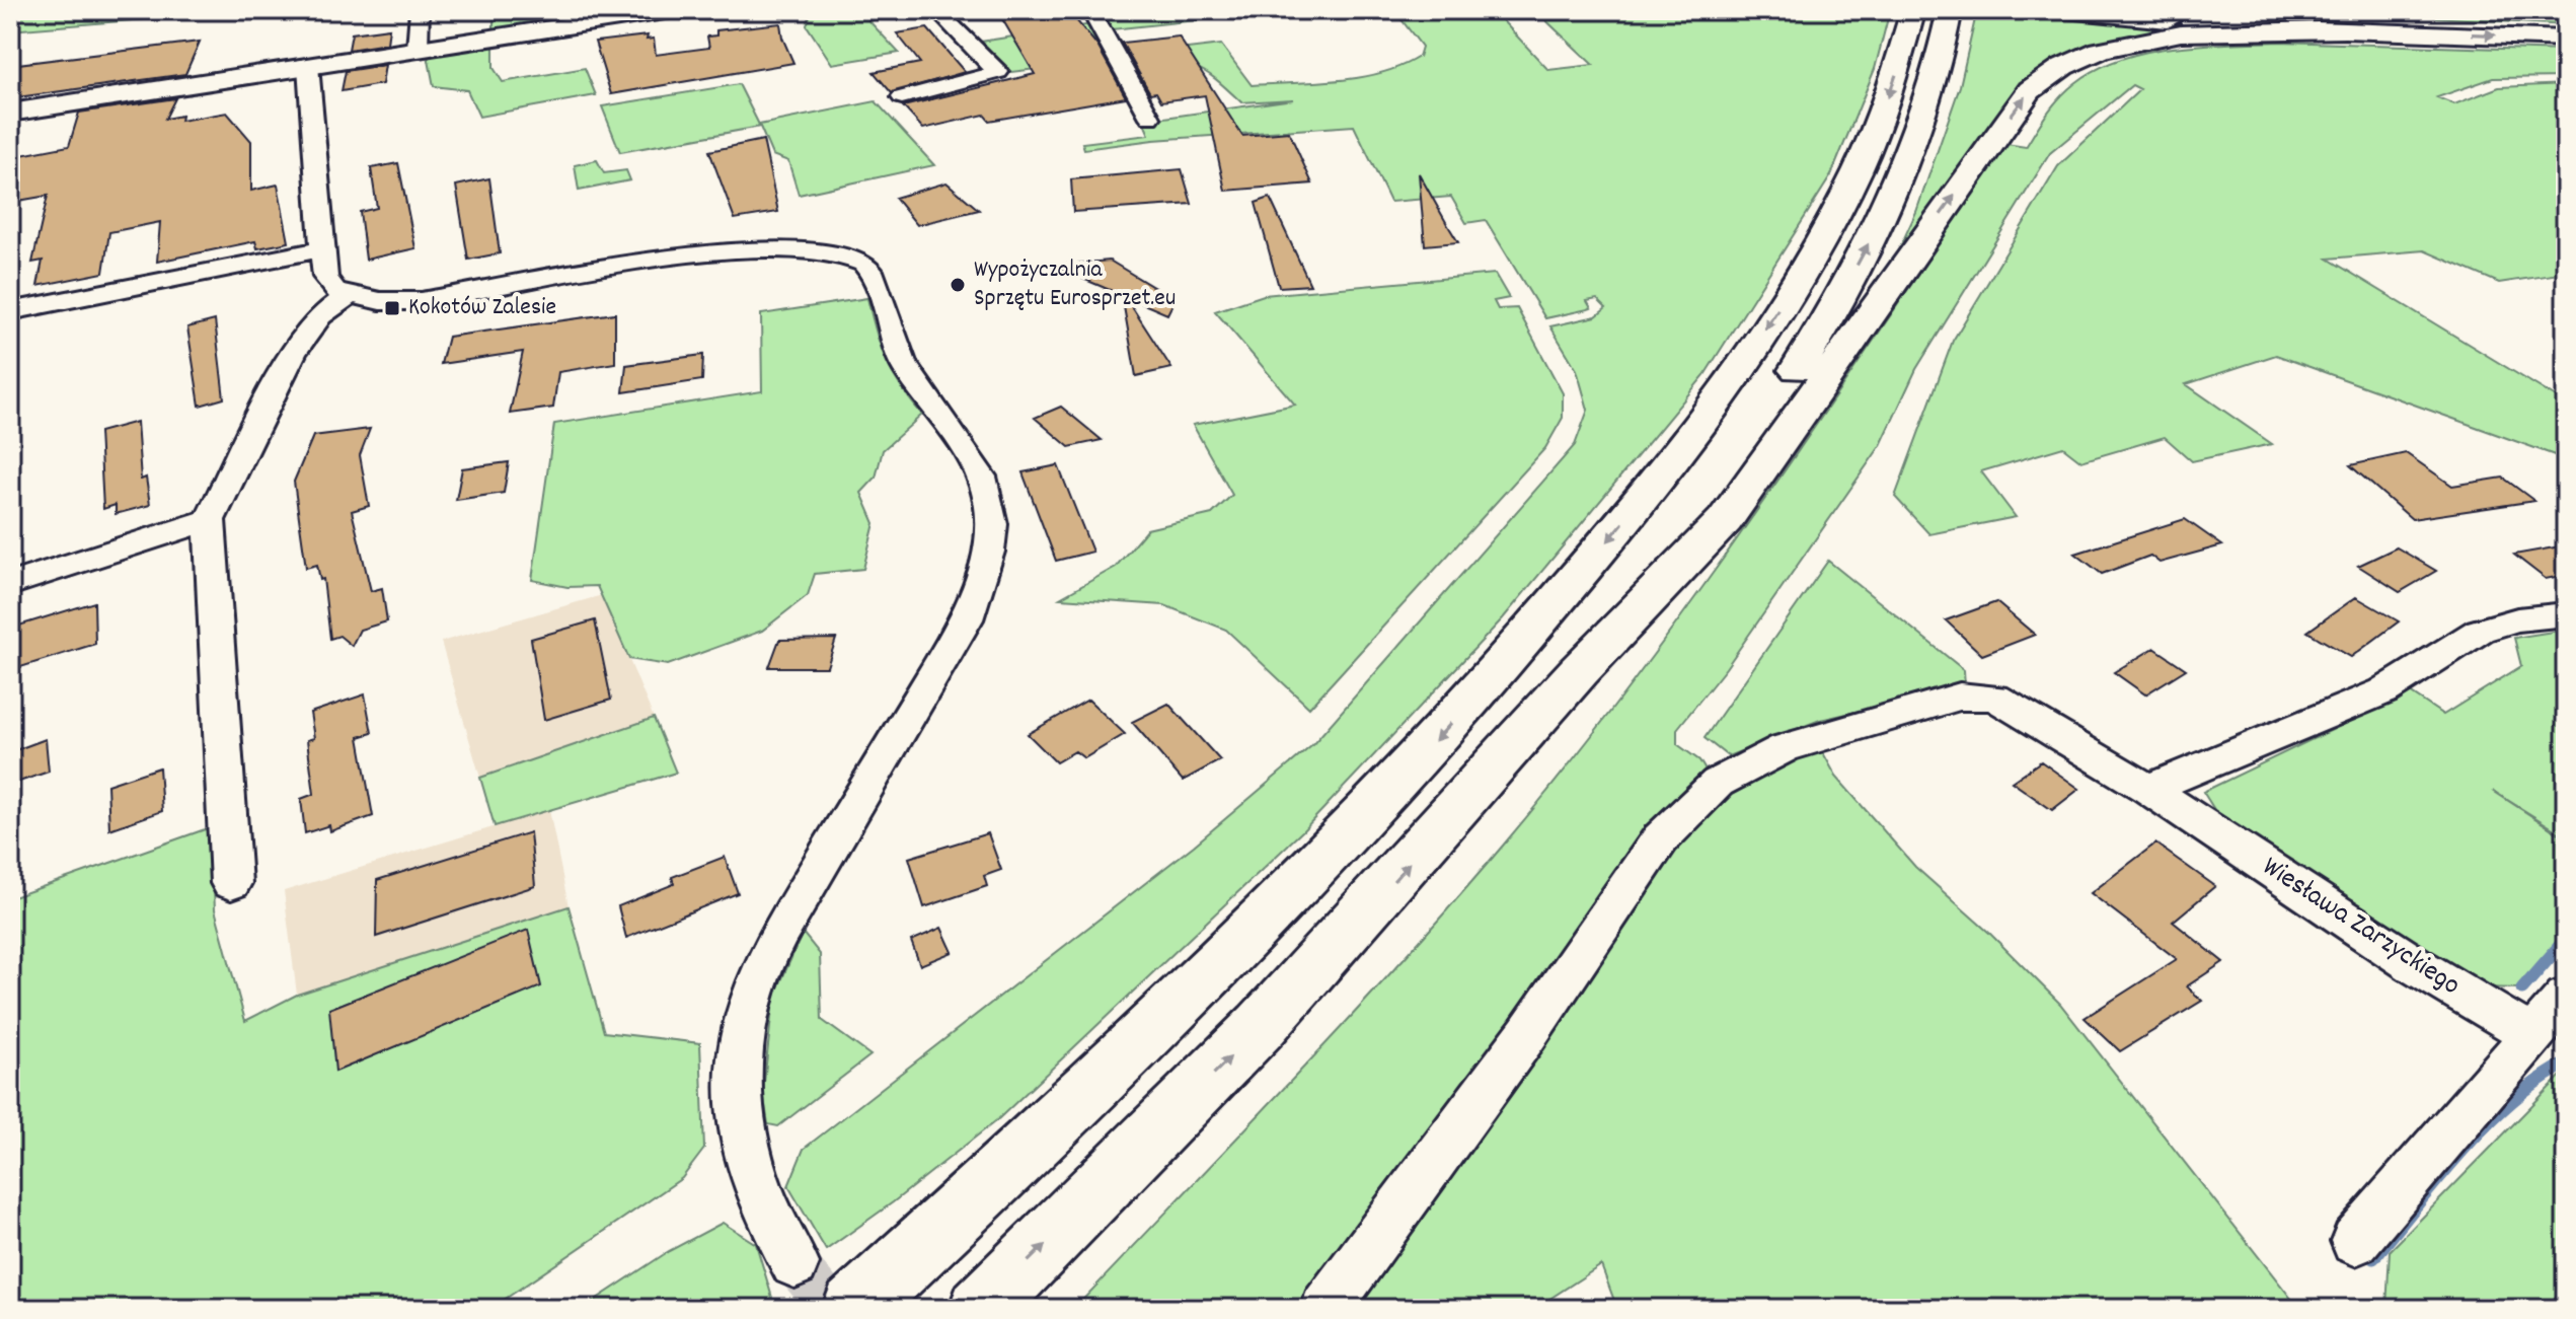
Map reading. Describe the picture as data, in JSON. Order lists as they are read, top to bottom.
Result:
{
  "streets": {
    "street": ["Wiesława Zarzyckiego"]
  },
  "places": {
    "other": ["Wypożyczalnia Sprzętu Eurosprzet.eu"],
    "transit": ["Kokotów Zalesie"]
  }
}
